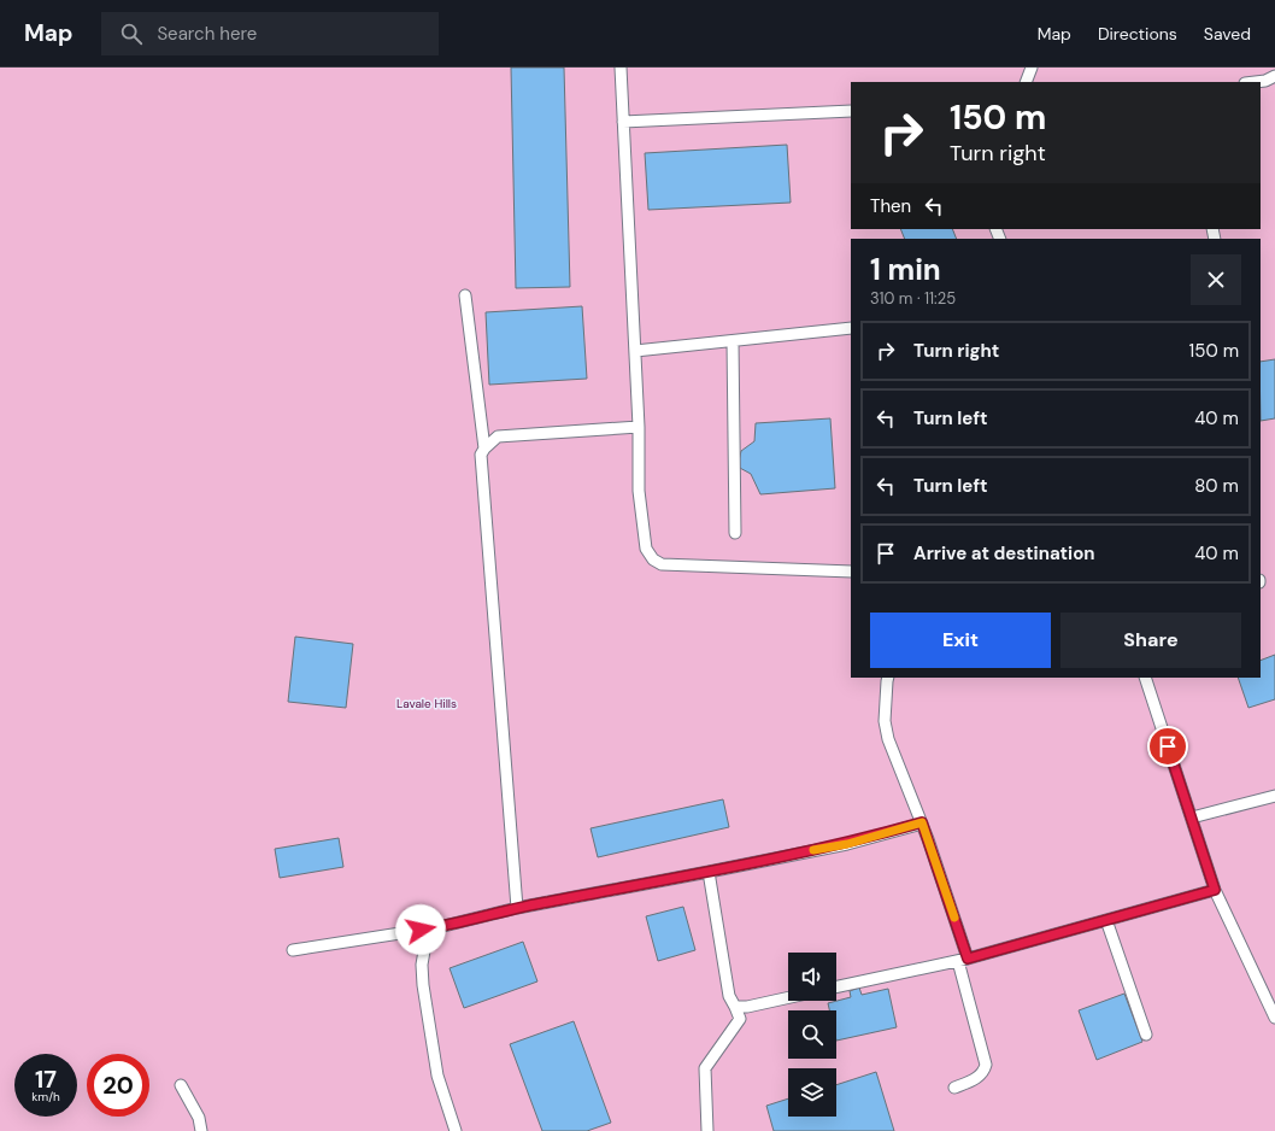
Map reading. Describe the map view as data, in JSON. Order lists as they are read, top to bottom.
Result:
{
  "parks": ["Lavale Hills"],
  "page": {
    "header": "Map",
    "search": "Search here",
    "nav": ["Map", "Directions", "Saved"],
    "turn": ["150 m", "Turn right"],
    "then": "Then",
    "heading": ["1 min", "310 m · 11:25"],
    "list": [
      {
        "name": "Turn right",
        "value": "150 m"
      },
      {
        "name": "Turn left",
        "value": "40 m"
      },
      {
        "name": "Turn left",
        "value": "80 m"
      },
      {
        "name": "Arrive at destination",
        "value": "40 m"
      }
    ],
    "buttons": ["Exit", "Share"],
    "speed": "17 km/h",
    "limit": "20"
  }
}
